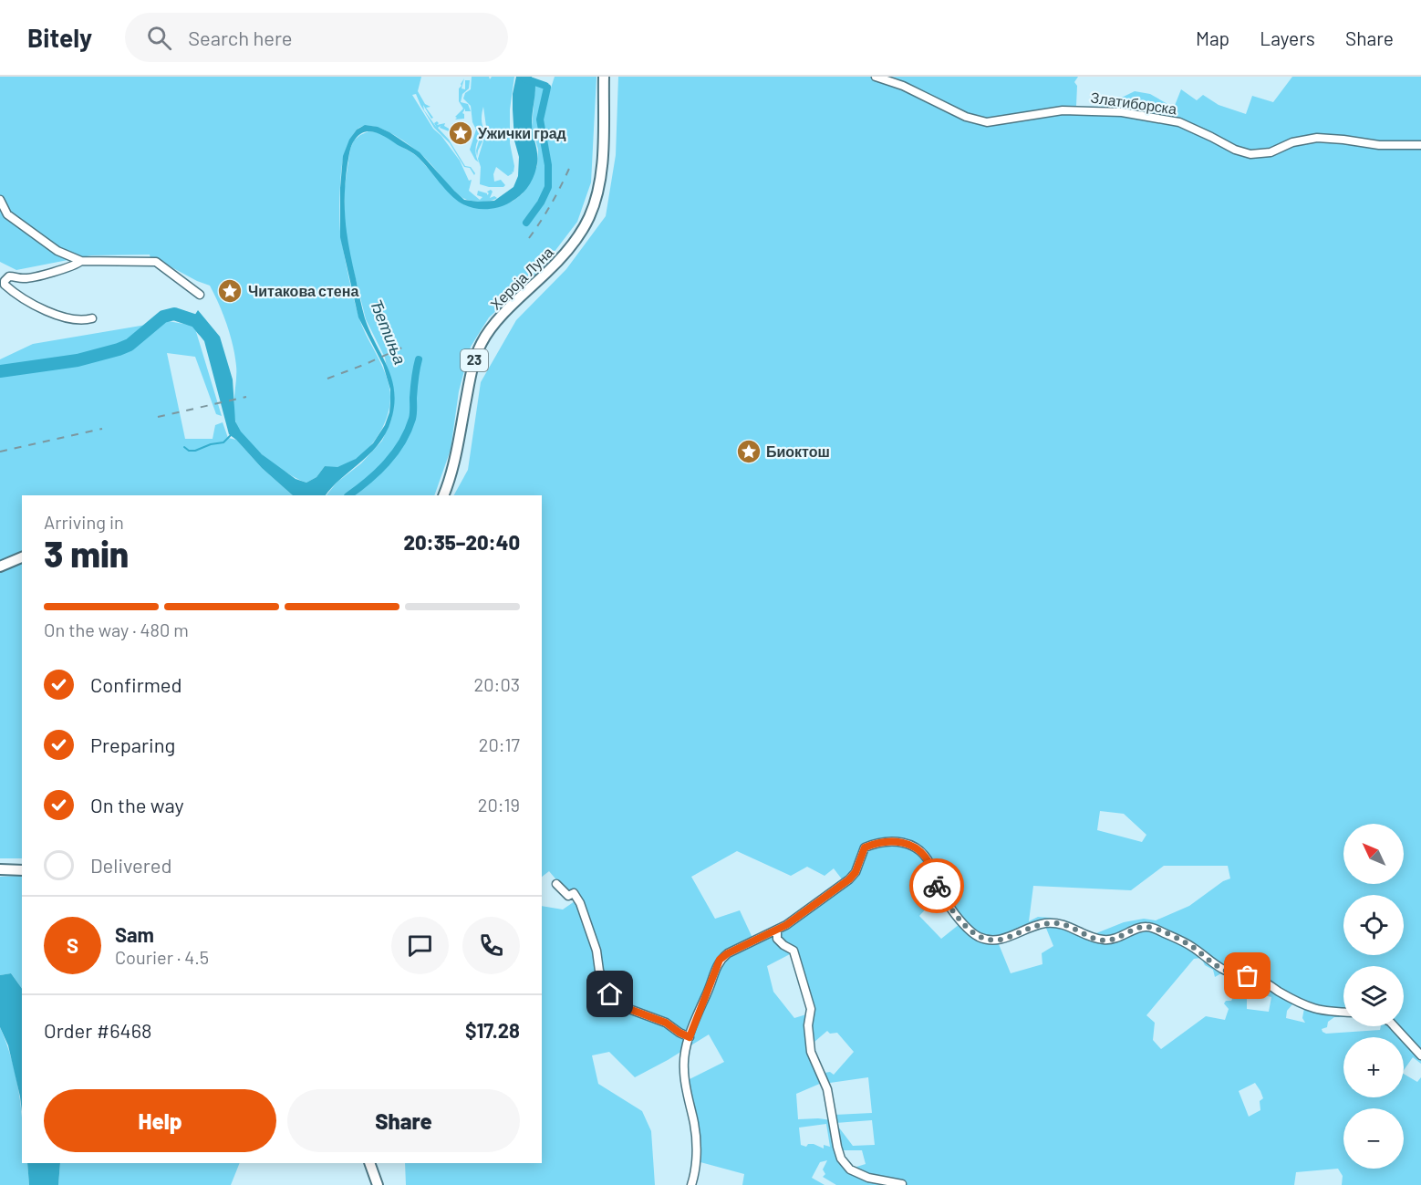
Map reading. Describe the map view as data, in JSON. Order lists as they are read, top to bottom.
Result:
{
  "streets": {
    "main road": ["Хероја Луна", "23"],
    "street": ["Златиборска"]
  },
  "water": ["Ђетиња"],
  "places": {
    "place": ["Ужички град", "Читакова стена", "Биоктош"]
  },
  "north": "top left",
  "page": {
    "header": "Bitely",
    "search": "Search here",
    "nav": ["Map", "Layers", "Share"],
    "heading": ["3 min", "Arriving in", "20:35–20:40"],
    "panel": [
      "Sam",
      "Courier · 4.5",
      "Order #6468",
      "$17.28"
    ],
    "bar": "On the way · 480 m",
    "list": [
      ["Confirmed", "20:03"],
      ["Preparing", "20:17"],
      ["On the way", "20:19"],
      "Delivered"
    ],
    "map_buttons": ["+", "−"],
    "round": "S",
    "buttons": ["Help", "Share"]
  }
}
